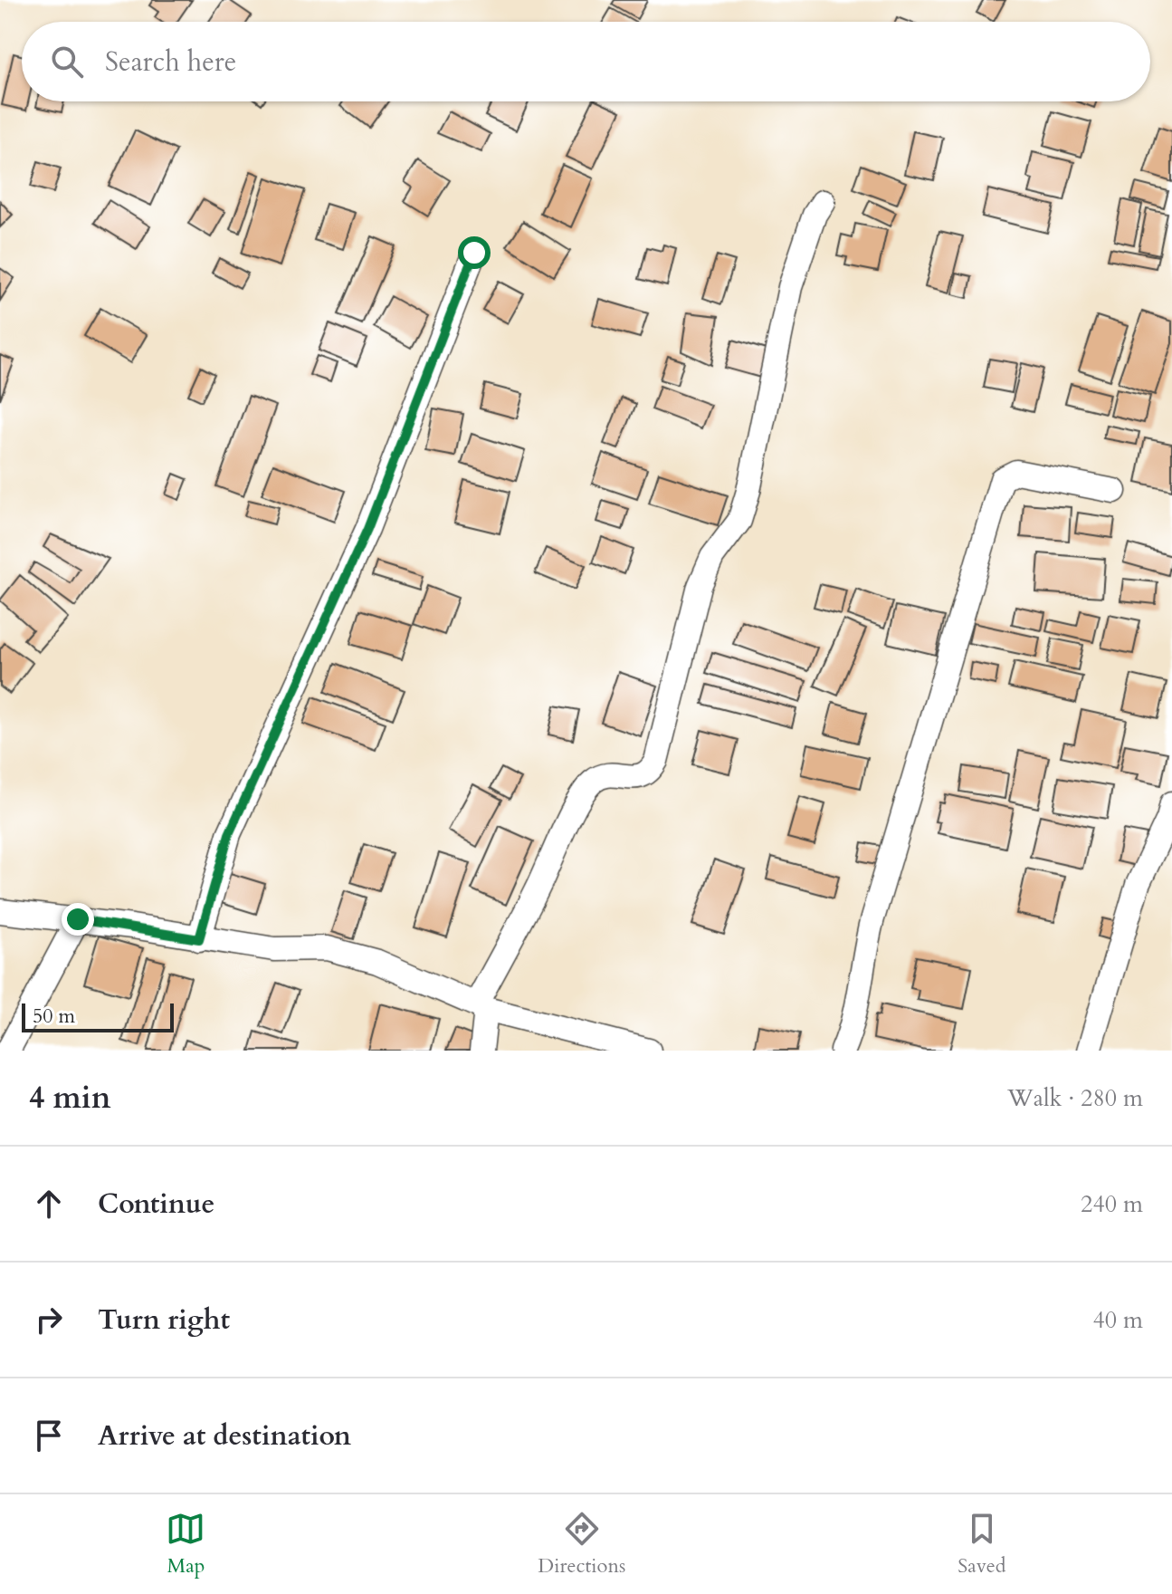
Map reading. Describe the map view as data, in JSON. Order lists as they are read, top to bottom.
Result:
{
  "scale_bar": "50 m",
  "page": {
    "search": "Search here",
    "scale": "50 m",
    "heading": ["4 min", "Walk · 280 m"],
    "list": [
      ["Continue", "240 m"],
      ["Turn right", "40 m"],
      "Arrive at destination"
    ],
    "nav": ["Map", "Directions", "Saved"]
  }
}
